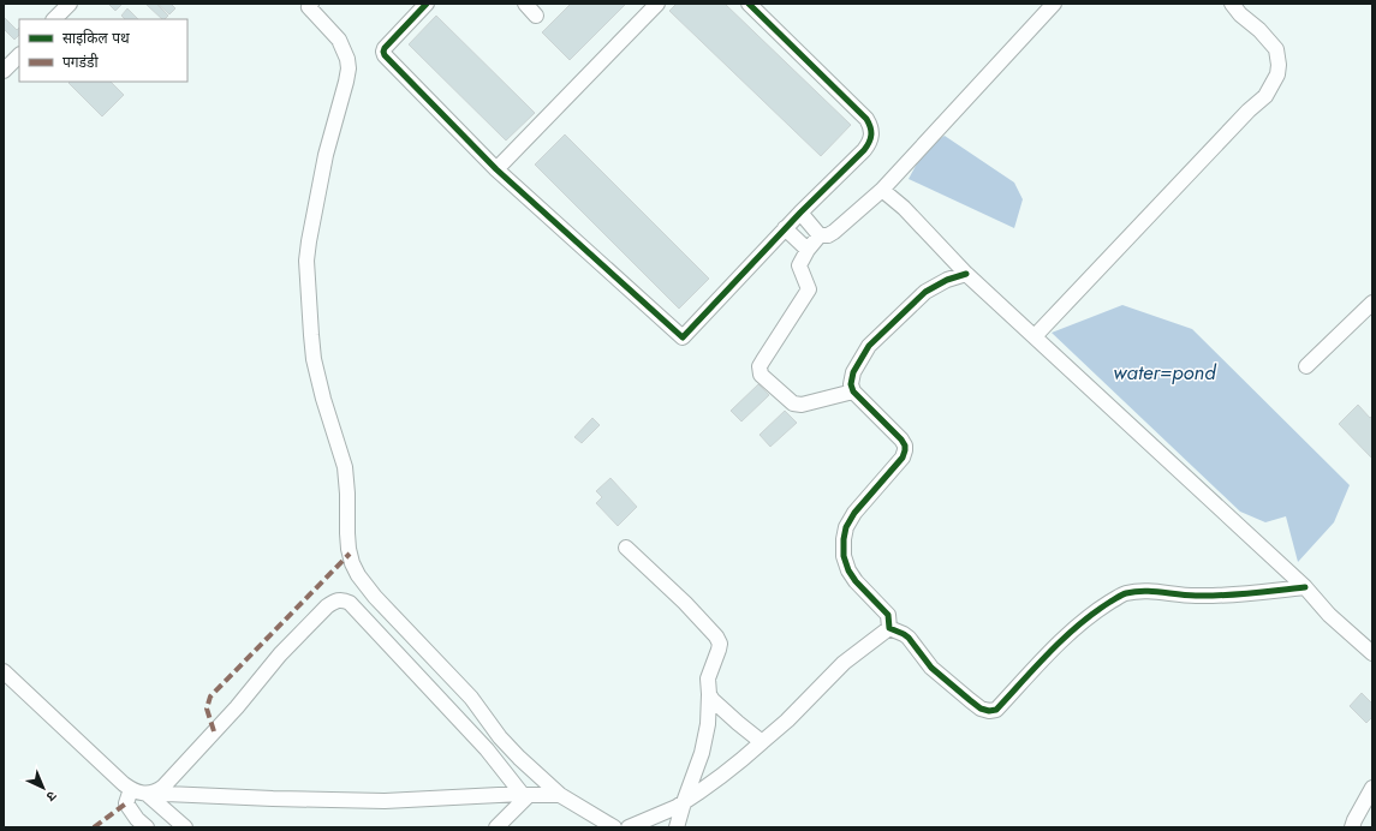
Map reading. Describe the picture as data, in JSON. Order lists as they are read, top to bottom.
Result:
{
  "water": ["water=pond"],
  "legend": ["साइकिल पथ", "पगडंडी"],
  "north": "bottom right"
}
